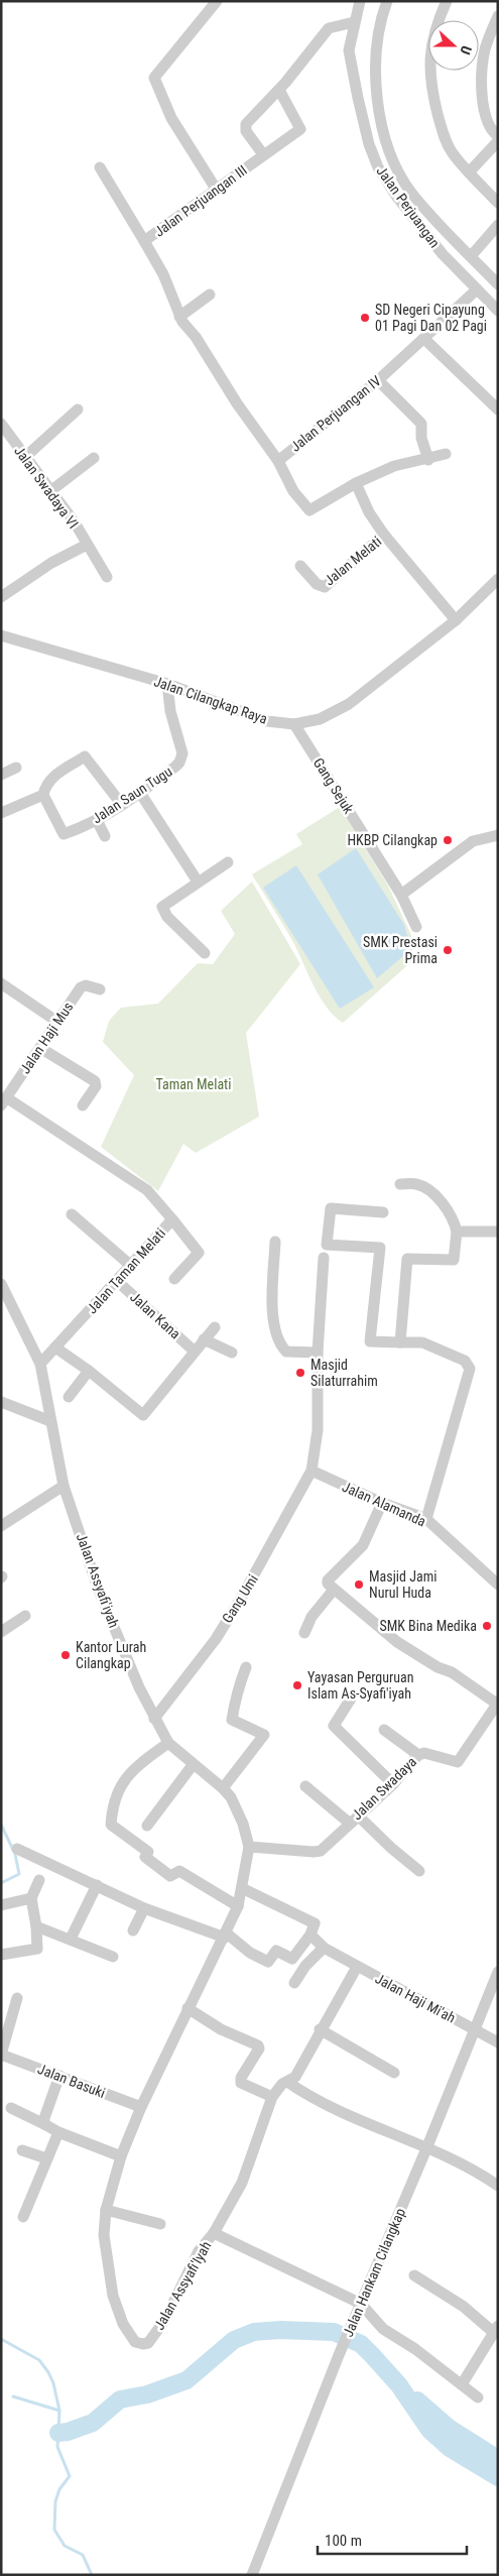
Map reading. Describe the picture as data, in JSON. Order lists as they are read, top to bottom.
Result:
{
  "streets": {
    "street": [
      "Jalan Perjuangan III",
      "Jalan Perjuangan",
      "Jalan Perjuangan IV",
      "Jalan Swadaya VI",
      "Jalan Melati",
      "Jalan Cilangkap Raya",
      "Gang Sejuk",
      "Jalan Saun Tugu",
      "Jalan Haji Mus",
      "Jalan Taman Melati",
      "Jalan Kana",
      "Jalan Alamanda",
      "Jalan Assyafi'iyah",
      "Gang Umi",
      "Jalan Swadaya",
      "Jalan Haji Mi'ah",
      "Jalan Basuki",
      "Jalan Hankam Cilangkap",
      "Jalan Assyafi'Iyah"
    ]
  },
  "crossings": [
    ["Jalan Perjuangan III", "Jalan Perjuangan IV"],
    ["Jalan Perjuangan", "Jalan Perjuangan IV"],
    ["Jalan Melati", "Jalan Cilangkap Raya"],
    ["Jalan Cilangkap Raya", "Gang Sejuk"],
    ["Jalan Cilangkap Raya", "Jalan Saun Tugu"],
    ["Jalan Haji Mus", "Jalan Taman Melati"],
    ["Jalan Taman Melati", "Jalan Kana"],
    ["Jalan Taman Melati", "Jalan Assyafi'iyah"],
    ["Jalan Alamanda", "Gang Umi"],
    ["Jalan Assyafi'iyah", "Gang Umi"],
    ["Jalan Assyafi'iyah", "Jalan Swadaya"],
    ["Jalan Assyafi'iyah", "Jalan Assyafi'Iyah"],
    ["Jalan Swadaya", "Jalan Assyafi'Iyah"],
    ["Jalan Haji Mi'ah", "Jalan Hankam Cilangkap"],
    ["Jalan Haji Mi'ah", "Jalan Assyafi'Iyah"],
    ["Jalan Basuki", "Jalan Assyafi'Iyah"]
  ],
  "parks": ["Taman Melati"],
  "places": [
    "SD Negeri Cipayung 01 Pagi Dan 02 Pagi",
    "HKBP Cilangkap",
    "SMK Prestasi Prima",
    "Masjid Silaturrahim",
    "Masjid Jami Nurul Huda",
    "SMK Bina Medika",
    "Kantor Lurah Cilangkap",
    "Yayasan Perguruan Islam As-Syafi'iyah"
  ],
  "scale_bar": "100 m",
  "north": "right"
}
